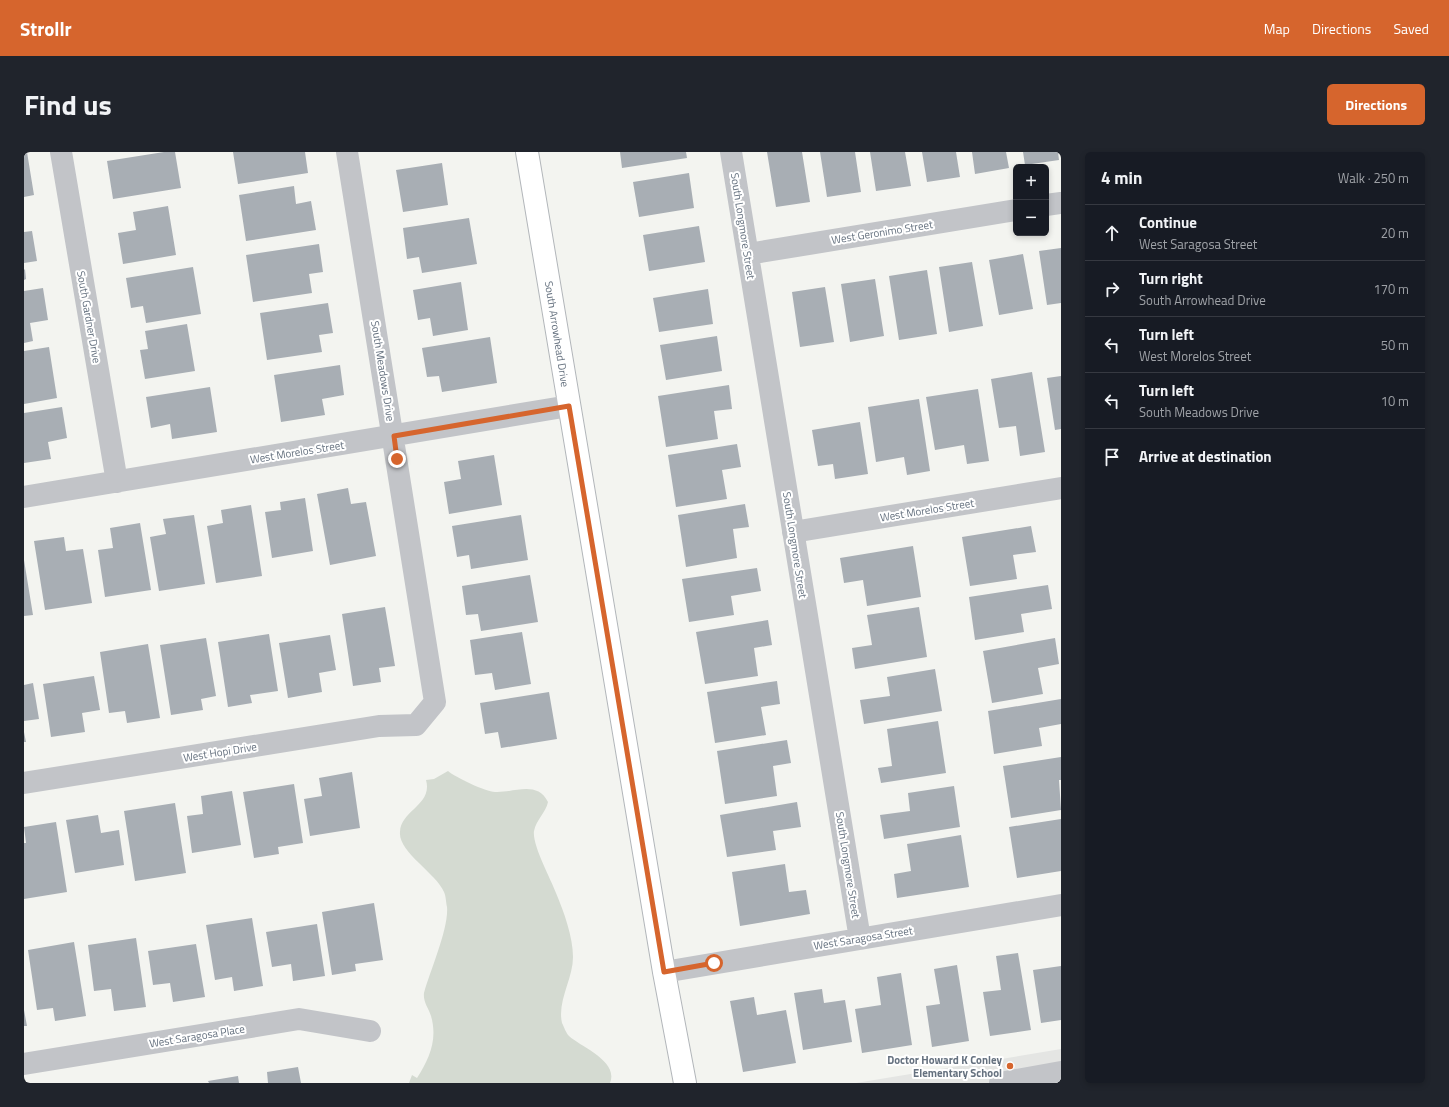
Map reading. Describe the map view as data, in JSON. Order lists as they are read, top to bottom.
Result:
{
  "streets": {
    "street": [
      "South Longmore Street",
      "West Geronimo Street",
      "South Gardner Drive",
      "South Arrowhead Drive",
      "South Meadows Drive",
      "West Morelos Street",
      "West Hopi Drive",
      "West Saragosa Street",
      "West Saragosa Place"
    ]
  },
  "crossings": [
    ["South Longmore Street", "West Geronimo Street"],
    ["South Longmore Street", "West Morelos Street"],
    ["South Longmore Street", "West Saragosa Street"],
    ["South Gardner Drive", "West Morelos Street"],
    ["South Arrowhead Drive", "West Morelos Street"],
    ["South Arrowhead Drive", "West Saragosa Street"],
    ["South Meadows Drive", "West Morelos Street"],
    ["South Meadows Drive", "West Hopi Drive"]
  ],
  "places": ["Doctor Howard K Conley Elementary School"],
  "page": {
    "header": "Strollr",
    "nav": ["Map", "Directions", "Saved"],
    "title": "Find us",
    "buttons": "Directions",
    "heading": ["4 min", "Walk · 250 m"],
    "map_buttons": ["+", "−"],
    "list": [
      ["Continue", "West Saragosa Street", "20 m"],
      ["Turn right", "South Arrowhead Drive", "170 m"],
      ["Turn left", "West Morelos Street", "50 m"],
      ["Turn left", "South Meadows Drive", "10 m"],
      "Arrive at destination"
    ]
  }
}
